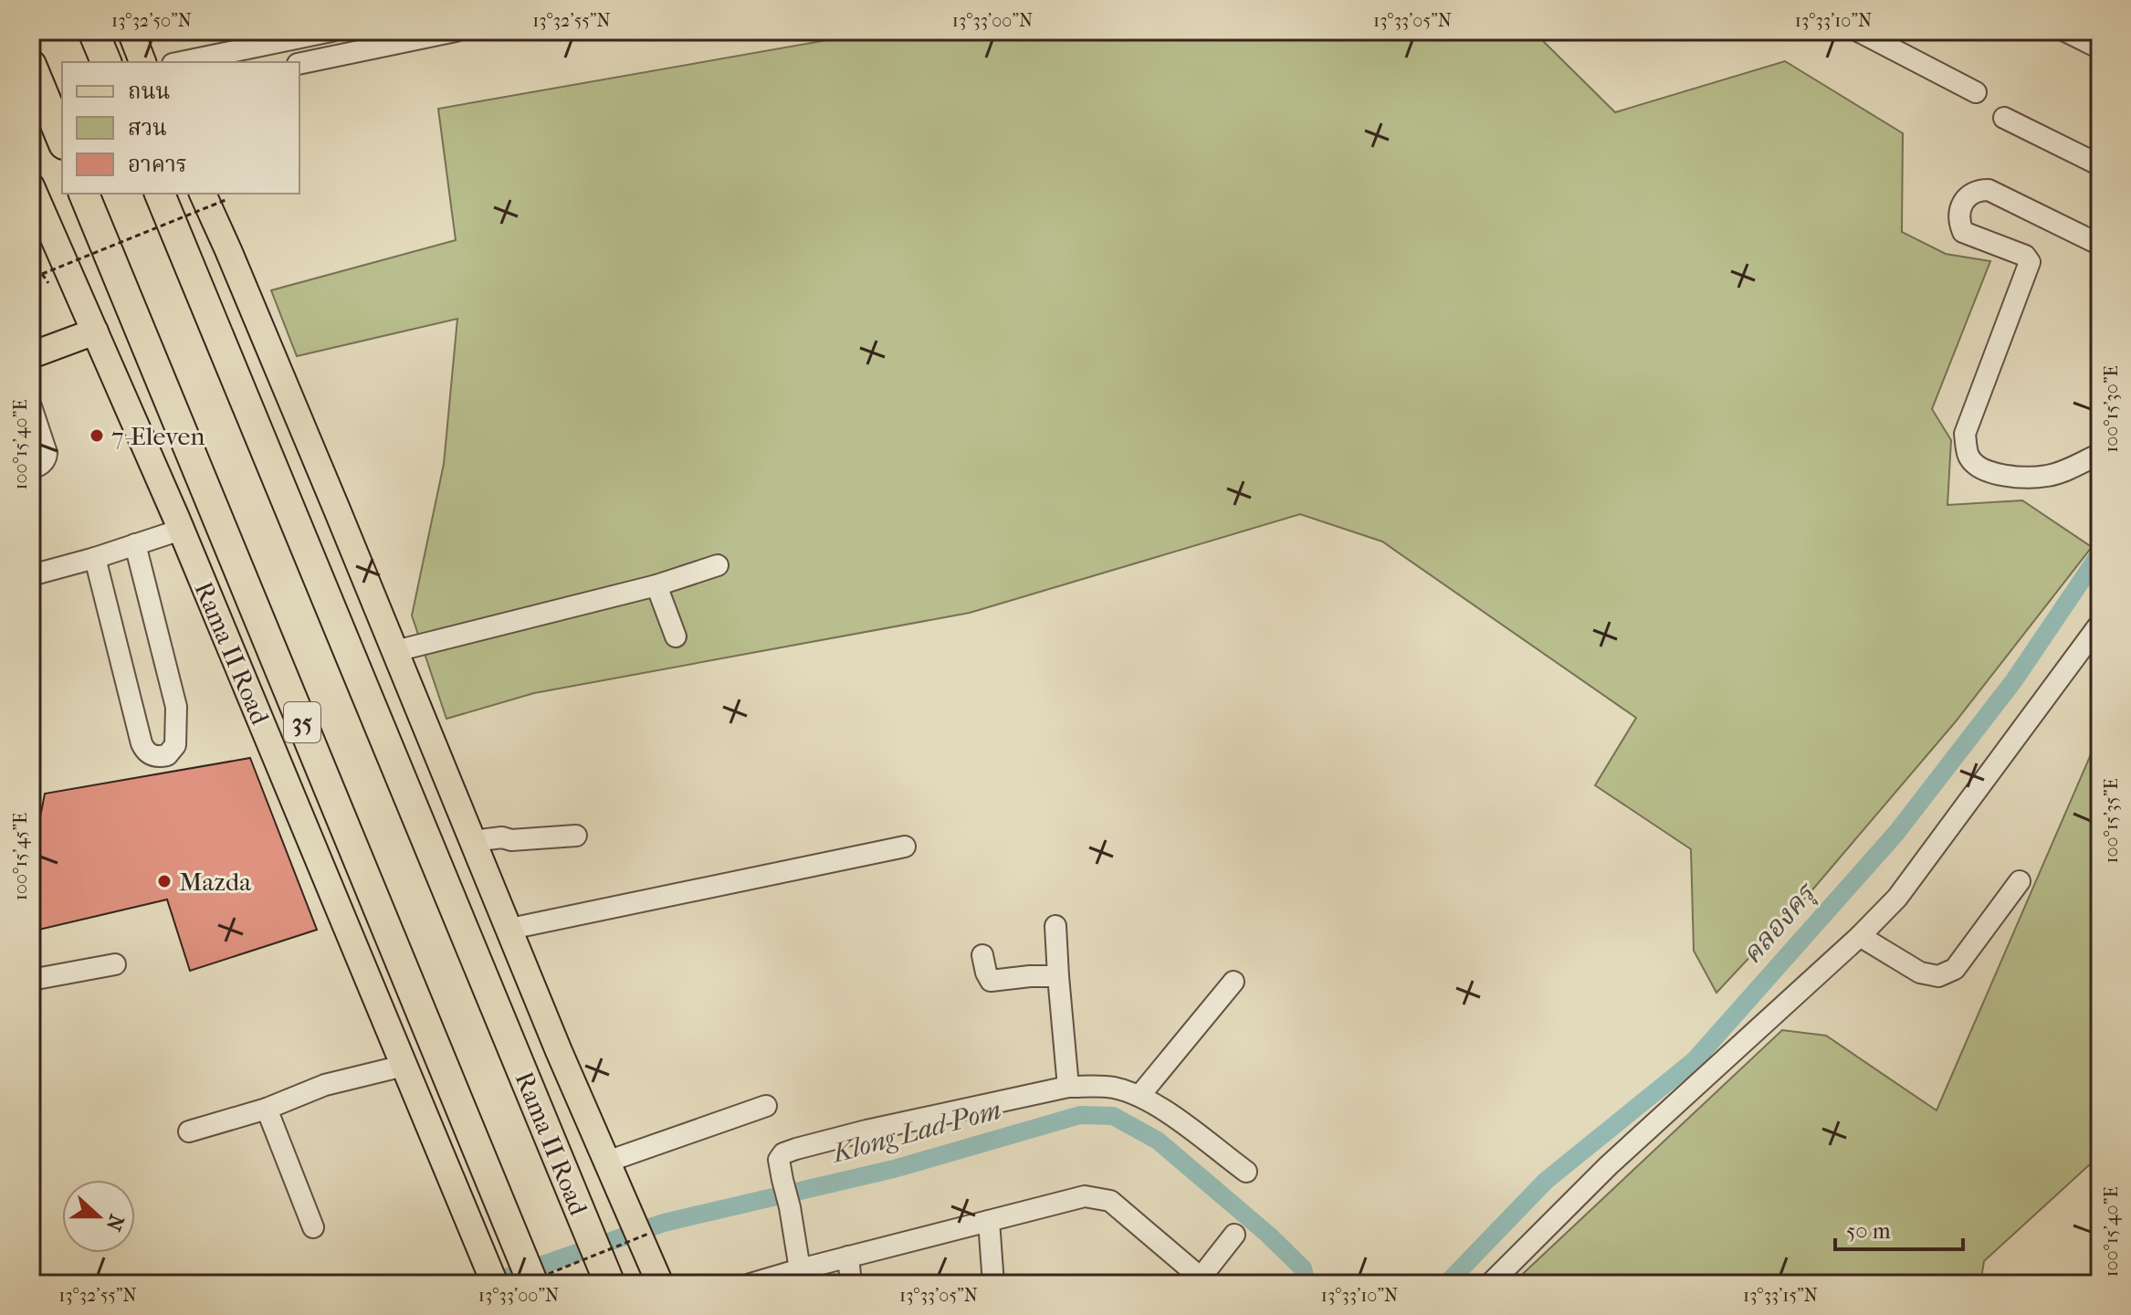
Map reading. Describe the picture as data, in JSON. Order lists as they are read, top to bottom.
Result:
{
  "streets": {
    "highway": ["Rama II Road", "35"]
  },
  "water": ["คลองครุ", "Klong Lad Pom"],
  "places": ["7-Eleven", "Mazda"],
  "legend": ["ถนน", "สวน", "อาคาร"],
  "scale_bar": "50 m",
  "north": "right",
  "coordinates": [
    "13°32'50\"N",
    "13°32'55\"N",
    "13°33'00\"N",
    "13°33'05\"N",
    "13°33'10\"N",
    "100°15'30\"E",
    "100°15'40\"E",
    "100°15'35\"E",
    "100°15'45\"E",
    "13°33'15\"N"
  ]
}
